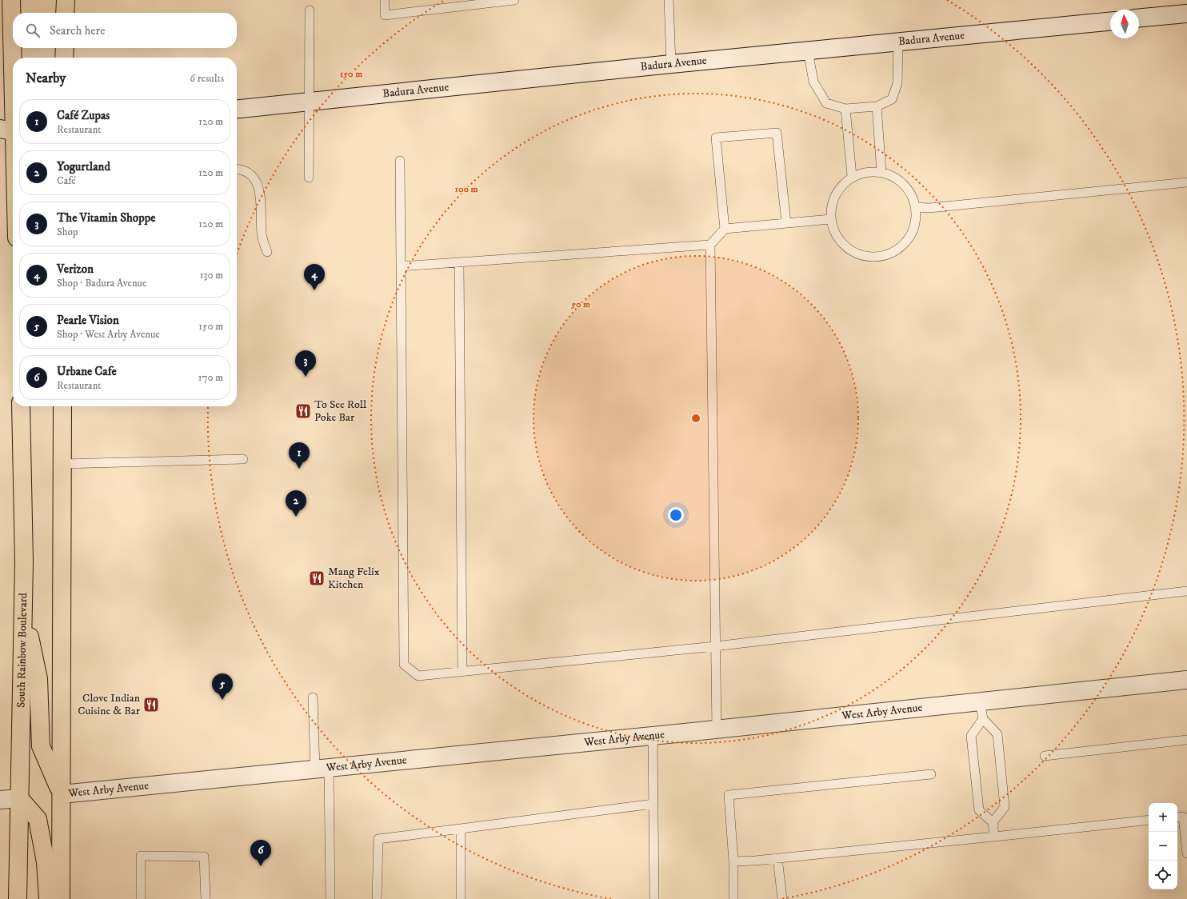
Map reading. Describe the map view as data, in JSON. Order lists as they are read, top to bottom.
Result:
{
  "streets": {
    "main road": ["South Rainbow Boulevard"],
    "street": ["Badura Avenue", "West Arby Avenue"]
  },
  "places": {
    "restaurant": ["To See Roll Poke Bar", "Mang Felix Kitchen", "Clove Indian Cuisine & Bar"]
  },
  "north": "top",
  "page": {
    "search": "Search here",
    "heading": ["Nearby", "6 results"],
    "list": [
      {
        "mark": "1",
        "name": "Café Zupas",
        "note": "Restaurant",
        "value": "120 m"
      },
      {
        "mark": "2",
        "name": "Yogurtland",
        "note": "Café",
        "value": "120 m"
      },
      {
        "mark": "3",
        "name": "The Vitamin Shoppe",
        "note": "Shop",
        "value": "120 m"
      },
      {
        "mark": "4",
        "name": "Verizon",
        "note": "Shop · Badura Avenue",
        "value": "130 m"
      },
      {
        "mark": "5",
        "name": "Pearle Vision",
        "note": "Shop · West Arby Avenue",
        "value": "150 m"
      },
      {
        "mark": "6",
        "name": "Urbane Cafe",
        "note": "Restaurant",
        "value": "170 m"
      }
    ],
    "pins": [
      "4",
      "3",
      "1",
      "2",
      "5",
      "6"
    ],
    "map_buttons": ["+", "−"]
  },
  "rings": ["150 m", "100 m", "50 m"]
}
